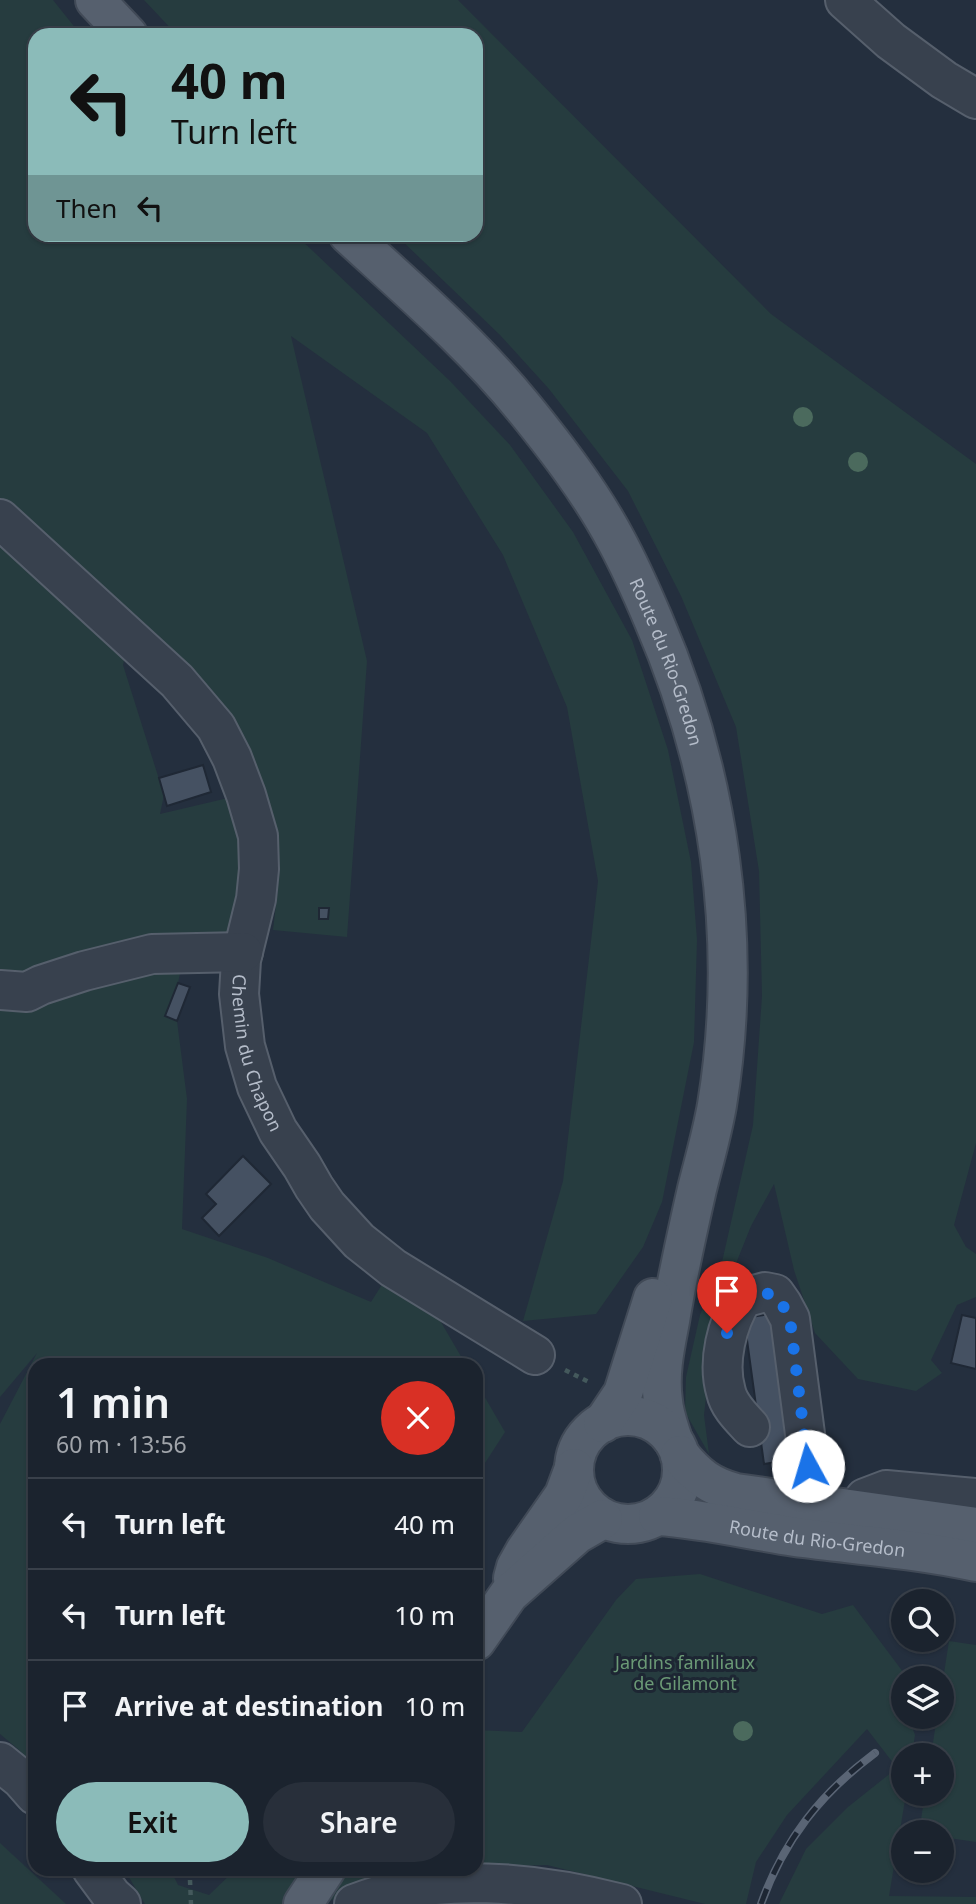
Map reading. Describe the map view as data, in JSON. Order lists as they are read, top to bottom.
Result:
{
  "streets": {
    "main road": ["Route du Rio-Gredon"],
    "street": ["Chemin du Chapon"]
  },
  "parks": ["Jardins familiaux de Gilamont"],
  "page": {
    "turn": ["40 m", "Turn left"],
    "then": "Then",
    "heading": ["1 min", "60 m · 13:56"],
    "list": [
      {
        "name": "Turn left",
        "value": "40 m"
      },
      {
        "name": "Turn left",
        "value": "10 m"
      },
      {
        "name": "Arrive at destination",
        "value": "10 m"
      }
    ],
    "map_buttons": ["+", "−"],
    "buttons": ["Exit", "Share"]
  }
}
